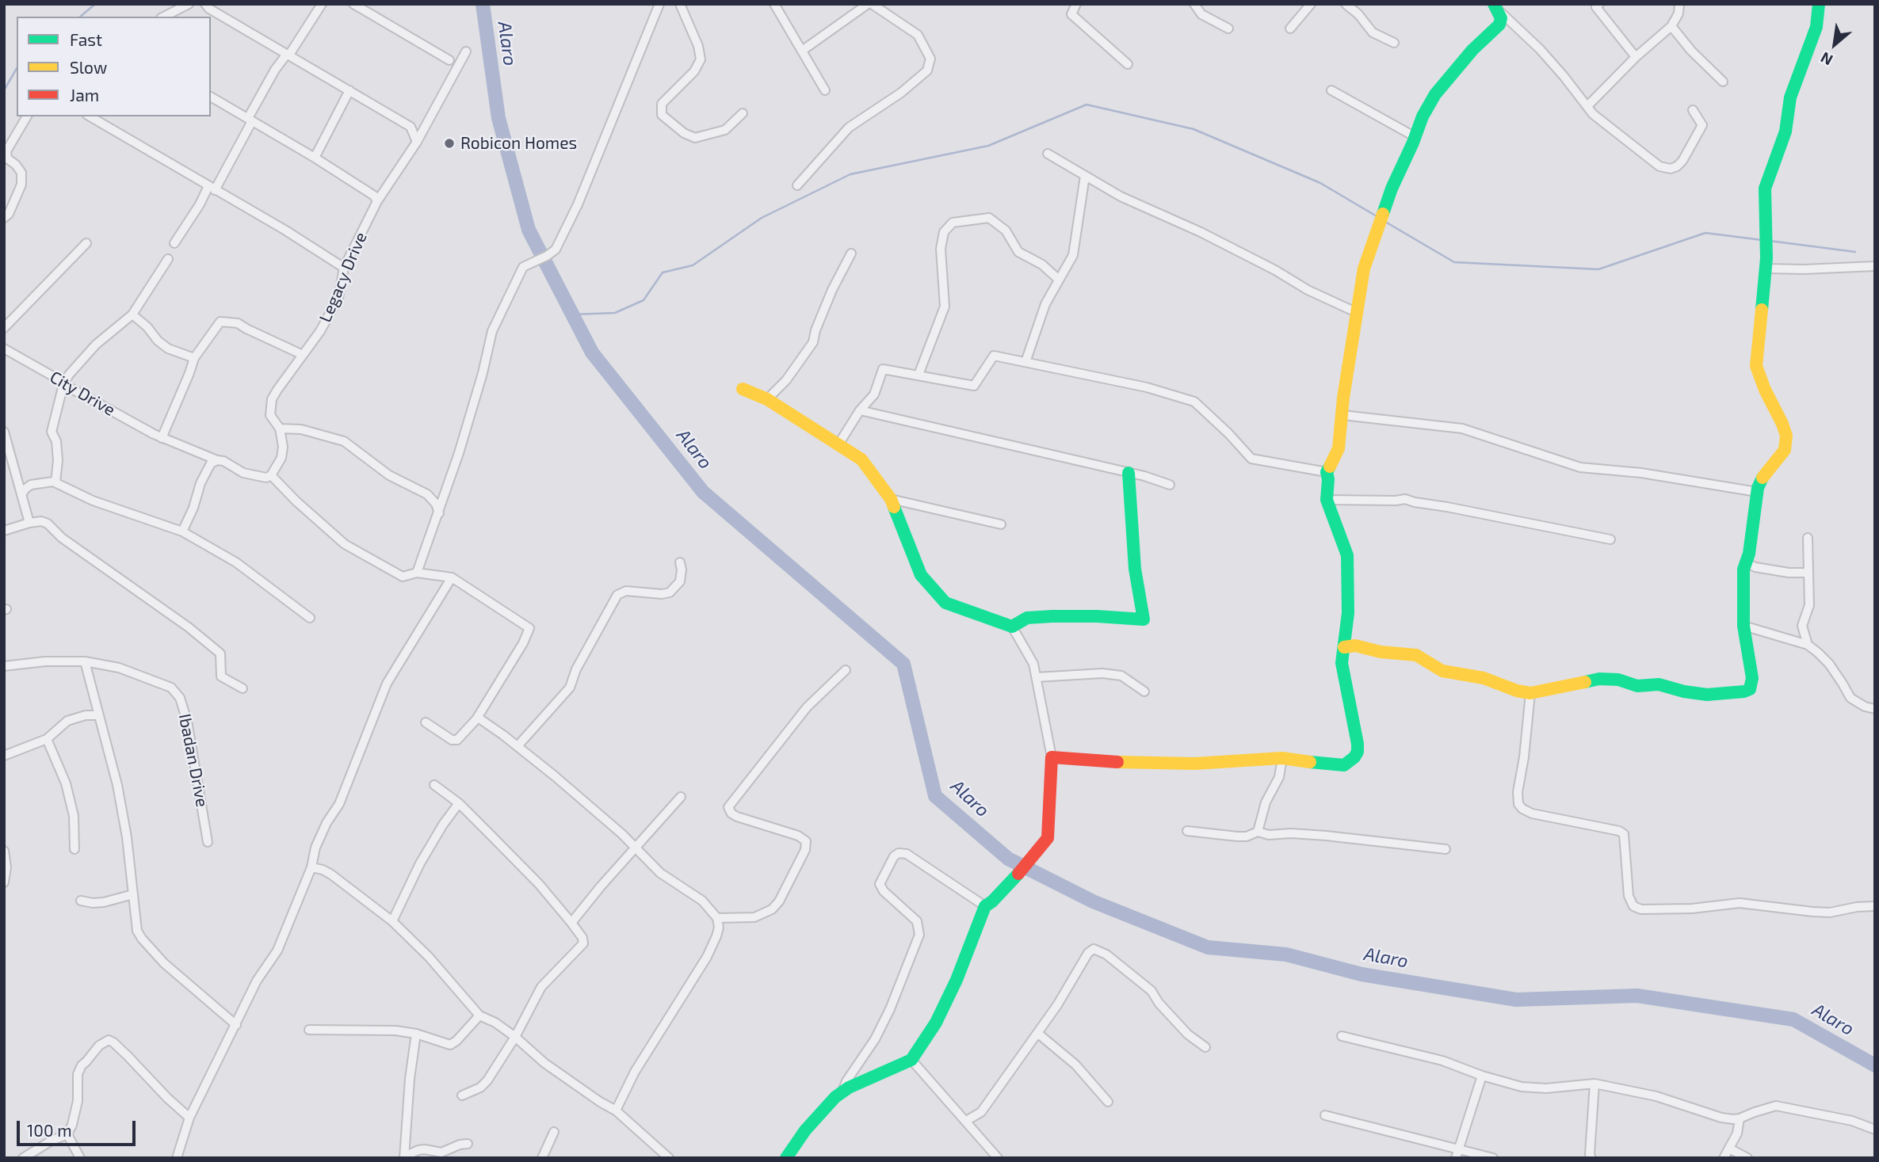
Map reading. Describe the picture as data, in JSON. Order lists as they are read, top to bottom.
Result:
{
  "streets": {
    "street": ["Legacy Drive", "City Drive", "Ibadan Drive"]
  },
  "crossings": [
    ["Legacy Drive", "City Drive"]
  ],
  "water": ["Alaro"],
  "places": ["Robicon Homes"],
  "legend": ["Fast", "Slow", "Jam"],
  "scale_bar": "100 m",
  "north": "bottom left"
}
